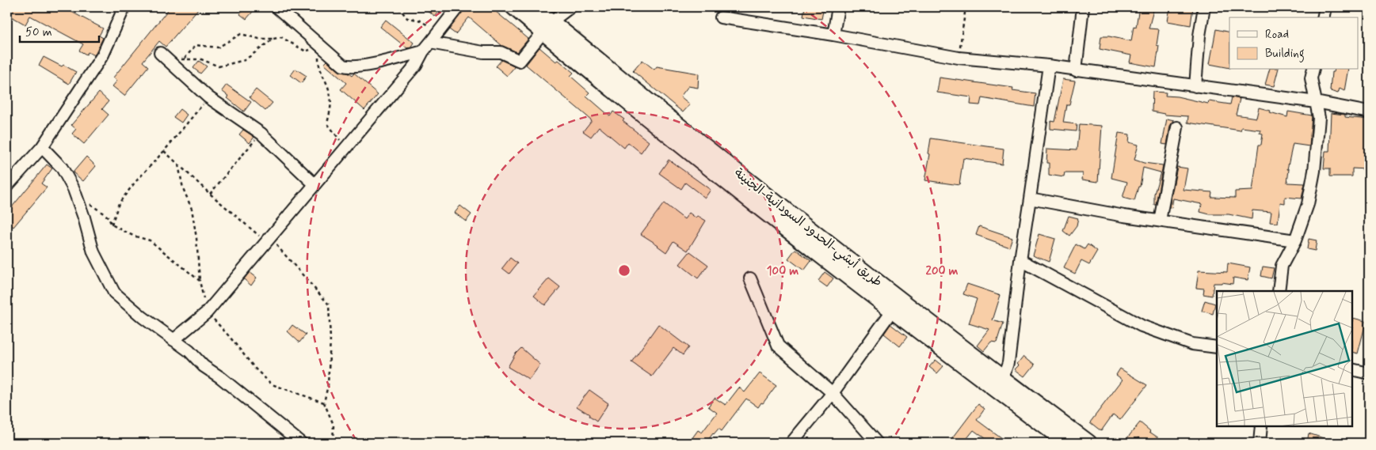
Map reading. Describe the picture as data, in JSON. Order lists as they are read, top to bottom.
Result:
{
  "streets": {
    "highway": ["طريق أبشي-الحدود السودانية-الجنينة"]
  },
  "legend": ["Road", "Building"],
  "scale_bar": "50 m",
  "rings": ["100 m", "200 m"]
}
